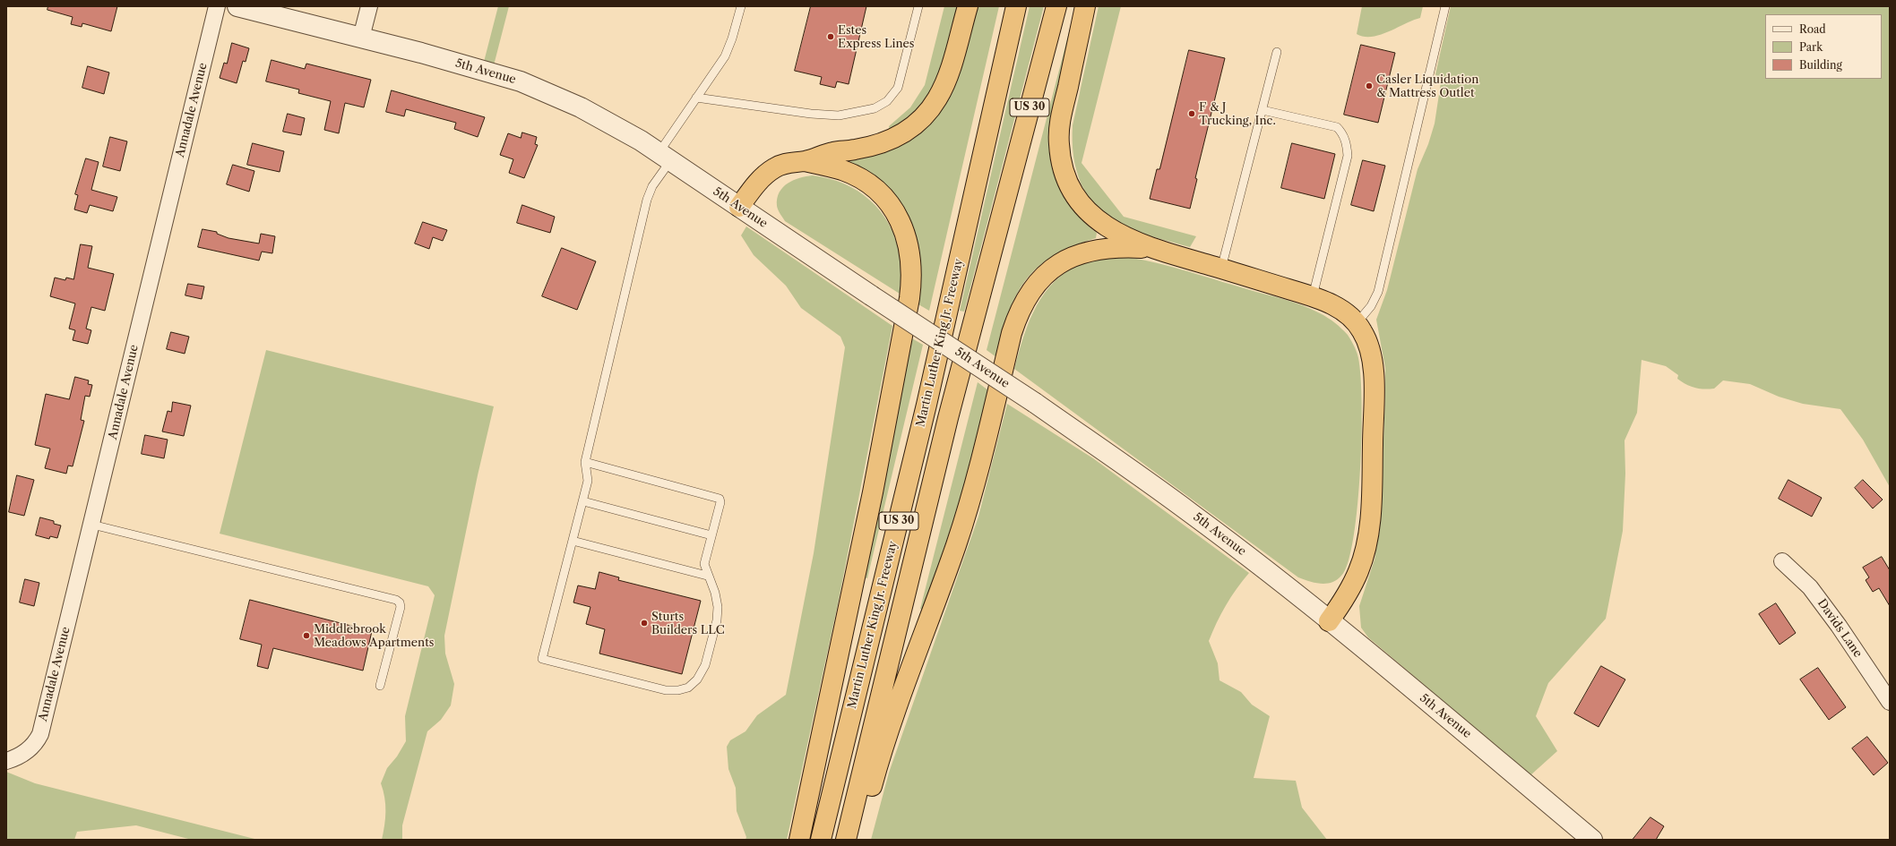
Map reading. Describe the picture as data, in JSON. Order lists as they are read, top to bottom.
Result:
{
  "streets": {
    "highway": ["US 30", "Martin Luther King Jr. Freeway"],
    "street": ["5th Avenue", "Annadale Avenue", "Davids Lane"]
  },
  "places": [
    "Estes Express Lines",
    "Casler Liquidation & Mattress Outlet",
    "F & J Trucking, Inc.",
    "Sturts Builders LLC",
    "Middlebrook Meadows Apartments"
  ],
  "legend": ["Road", "Park", "Building"]
}
